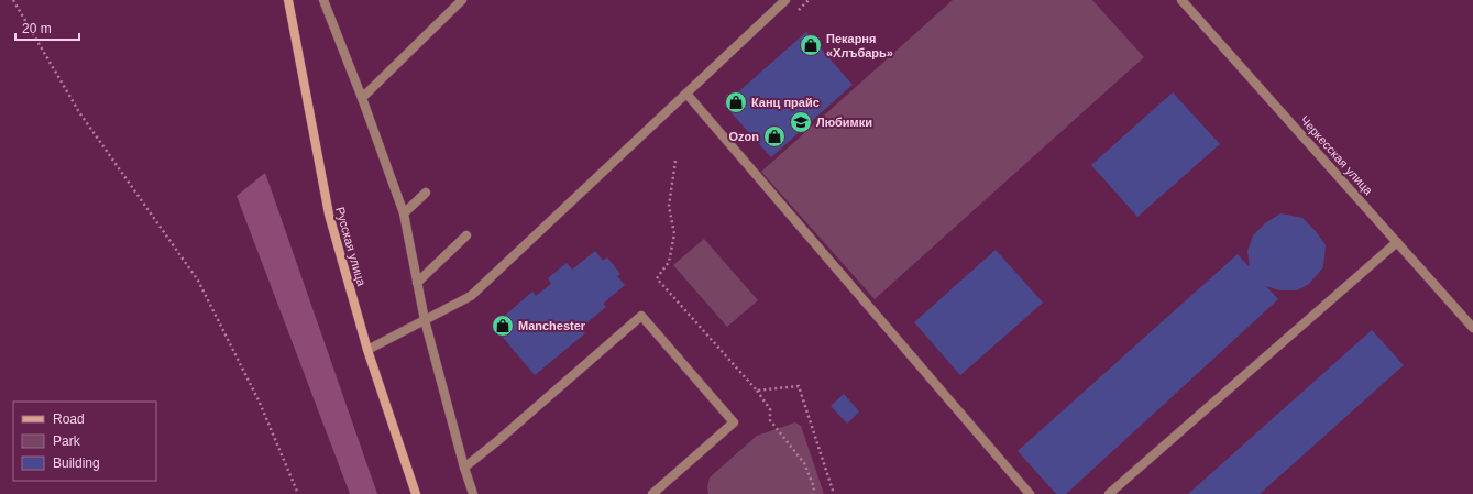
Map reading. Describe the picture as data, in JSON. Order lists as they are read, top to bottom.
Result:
{
  "streets": {
    "street": ["Черкесская улица", "Русская улица"]
  },
  "places": {
    "shop": [
      "Пекарня «Хлъбарь»",
      "Канц прайс",
      "Ozon",
      "Manchester"
    ],
    "school or university": ["Любимки"]
  },
  "legend": ["Road", "Park", "Building"],
  "scale_bar": "20 m"
}
